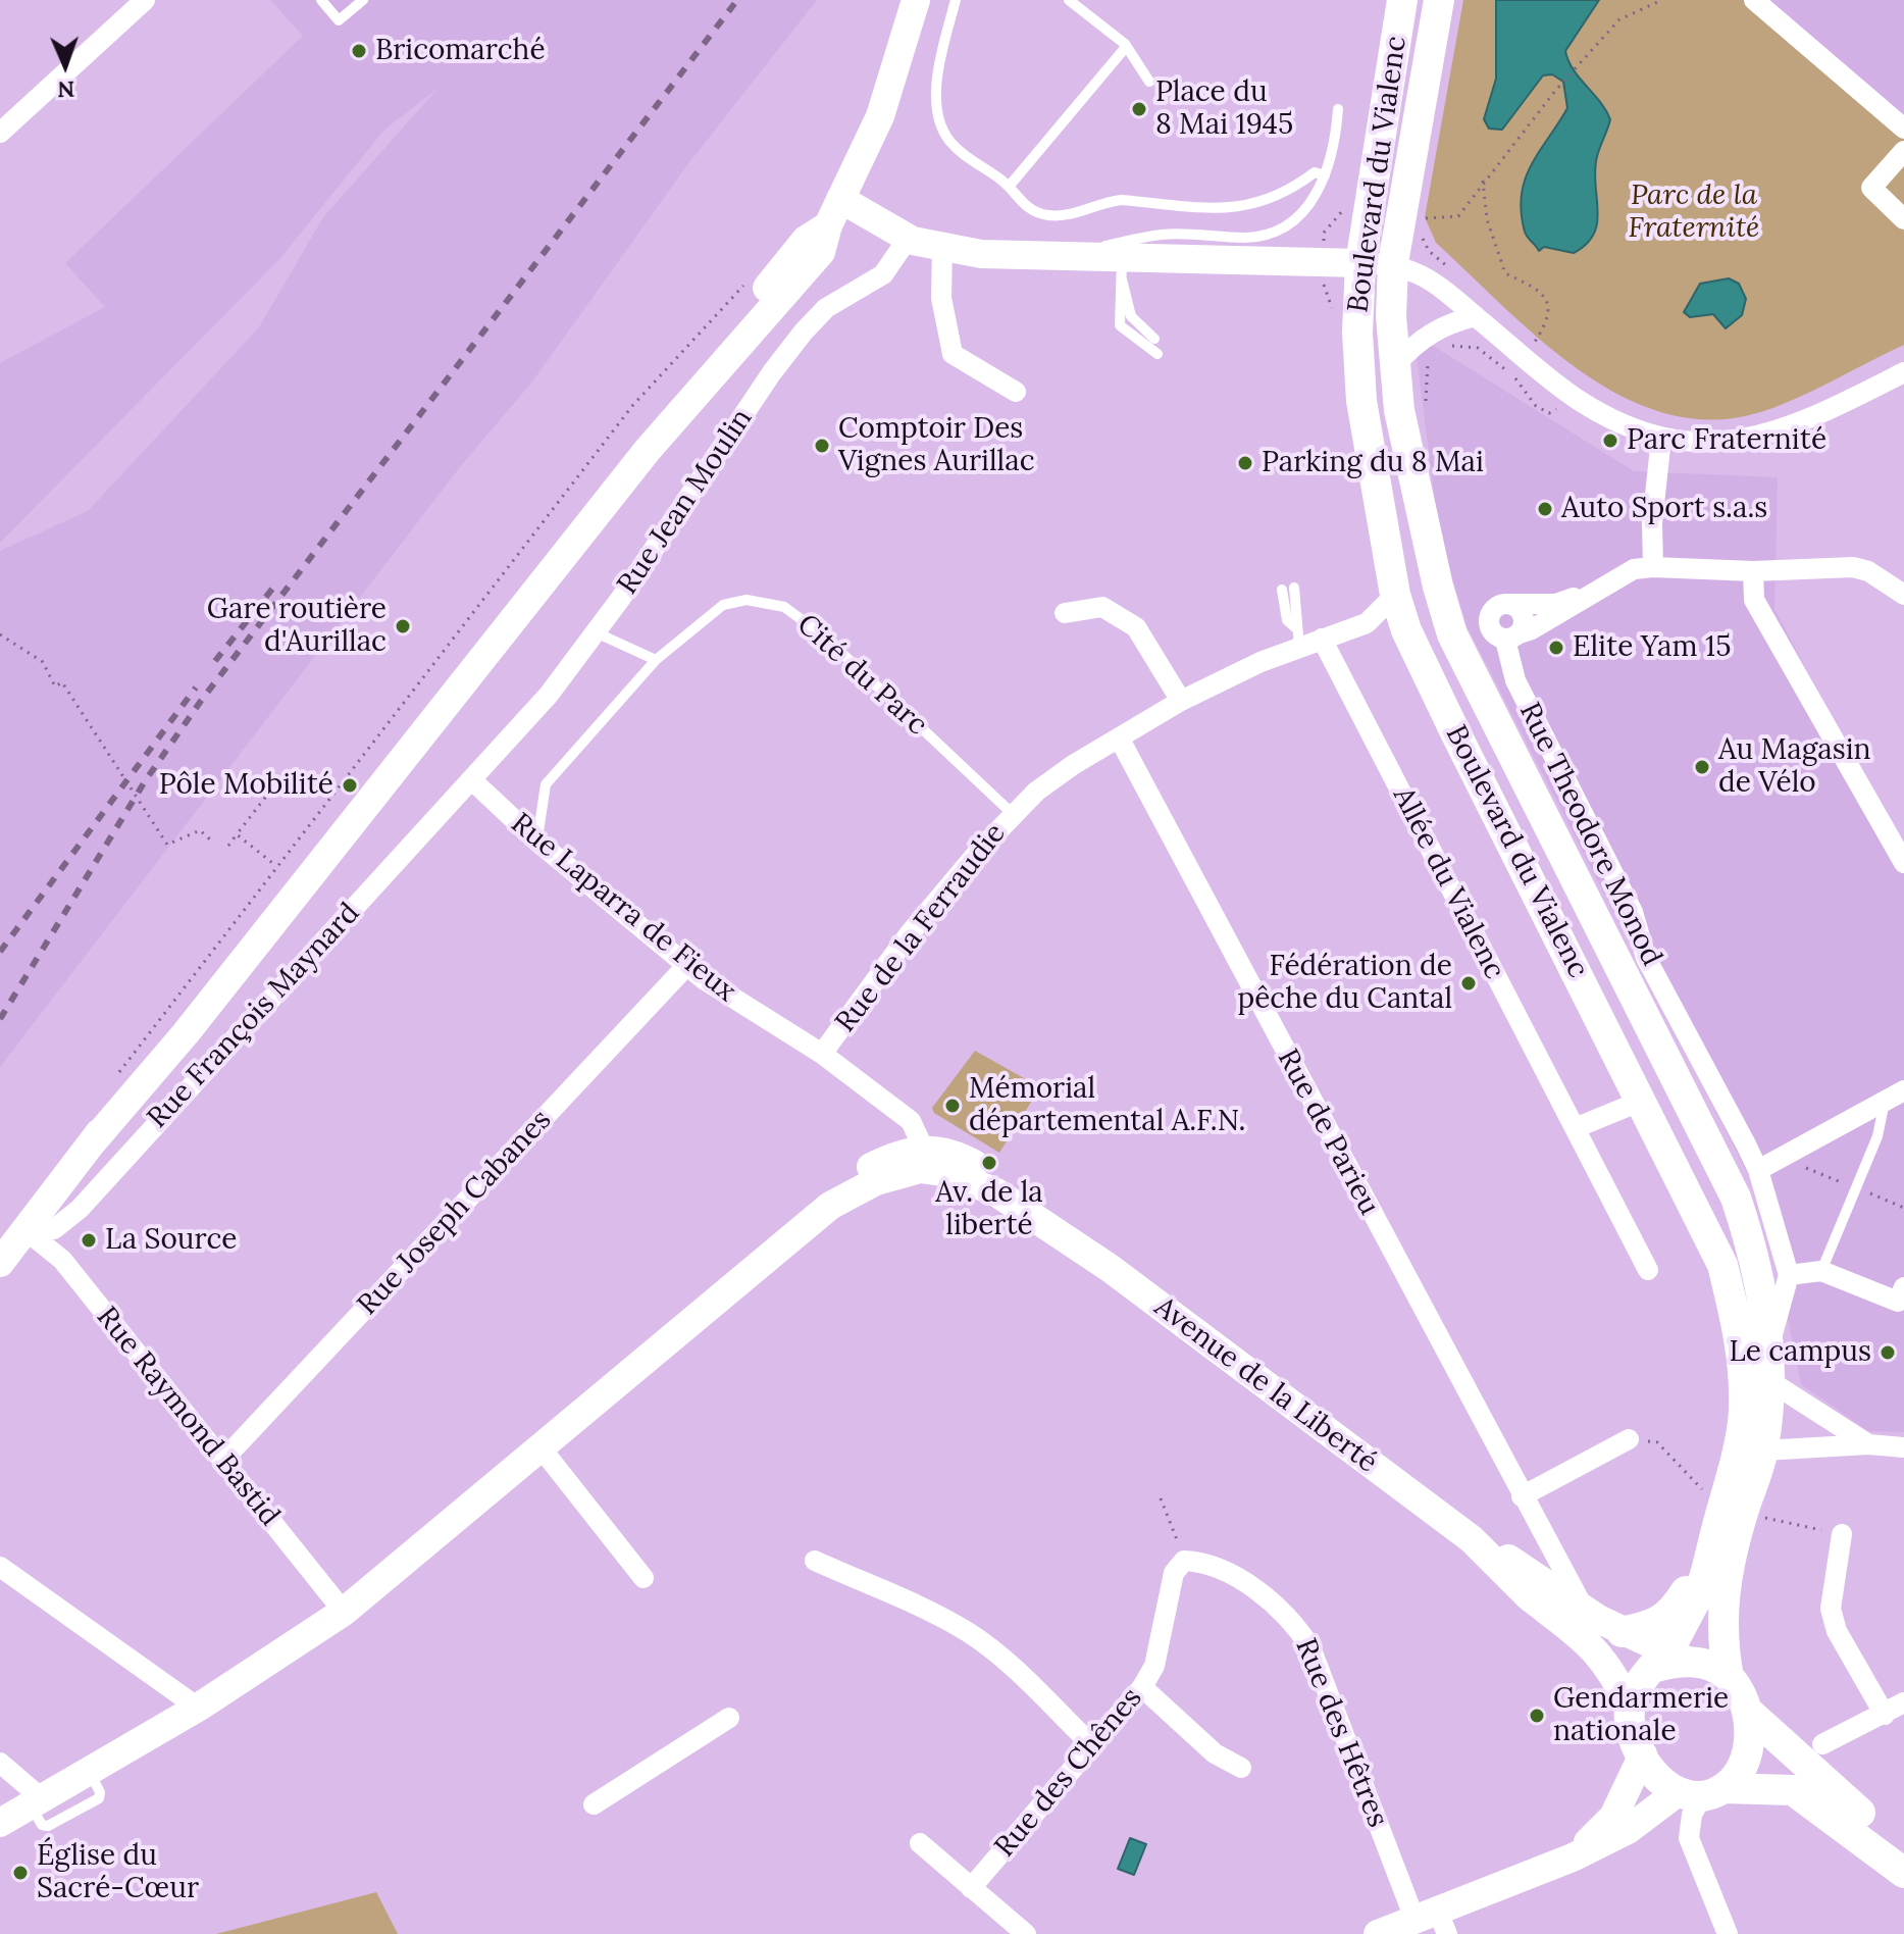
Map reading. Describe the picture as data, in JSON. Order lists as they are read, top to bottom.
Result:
{
  "streets": {
    "main road": ["Boulevard du Vialenc"],
    "street": [
      "Rue Jean Moulin",
      "Rue Theodore Monod",
      "Allée du Vialenc",
      "Rue Laparra de Fieux",
      "Rue de la Ferraudie",
      "Rue François Maynard",
      "Rue de Parieu",
      "Rue Joseph Cabanes",
      "Avenue de la Liberté",
      "Rue Raymond Bastid",
      "Rue des Hêtres",
      "Rue des Chênes"
    ],
    "lane": ["Cité du Parc"]
  },
  "crossings": [
    ["Boulevard du Vialenc", "Rue Theodore Monod"],
    ["Boulevard du Vialenc", "Rue de la Ferraudie"],
    ["Boulevard du Vialenc", "Rue de Parieu"],
    ["Boulevard du Vialenc", "Avenue de la Liberté"],
    ["Rue Jean Moulin", "Rue Laparra de Fieux"],
    ["Rue Jean Moulin", "Rue François Maynard"],
    ["Cité du Parc", "Rue Laparra de Fieux"],
    ["Cité du Parc", "Rue de la Ferraudie"],
    ["Allée du Vialenc", "Rue de la Ferraudie"],
    ["Rue Laparra de Fieux", "Rue de la Ferraudie"],
    ["Rue Laparra de Fieux", "Rue François Maynard"],
    ["Rue Laparra de Fieux", "Rue Joseph Cabanes"],
    ["Rue Laparra de Fieux", "Avenue de la Liberté"],
    ["Rue de la Ferraudie", "Rue de Parieu"],
    ["Rue de la Ferraudie", "Avenue de la Liberté"],
    ["Rue François Maynard", "Rue Raymond Bastid"],
    ["Rue de Parieu", "Avenue de la Liberté"],
    ["Rue Joseph Cabanes", "Rue Raymond Bastid"],
    ["Rue des Hêtres", "Rue des Chênes"]
  ],
  "parks": ["Parc de la Fraternité"],
  "places": [
    "Bricomarché",
    "Place du 8 Mai 1945",
    "Parc Fraternité",
    "Comptoir Des Vignes Aurillac",
    "Parking du 8 Mai",
    "Auto Sport s.a.s",
    "Gare routière d'Aurillac",
    "Elite Yam 15",
    "Au Magasin de Vélo",
    "Pôle Mobilité",
    "Fédération de pêche du Cantal",
    "Mémorial départemental A.F.N.",
    "Av. de la liberté",
    "La Source",
    "Le campus",
    "Gendarmerie nationale",
    "Église du Sacré-Cœur"
  ],
  "north": "bottom"
}
